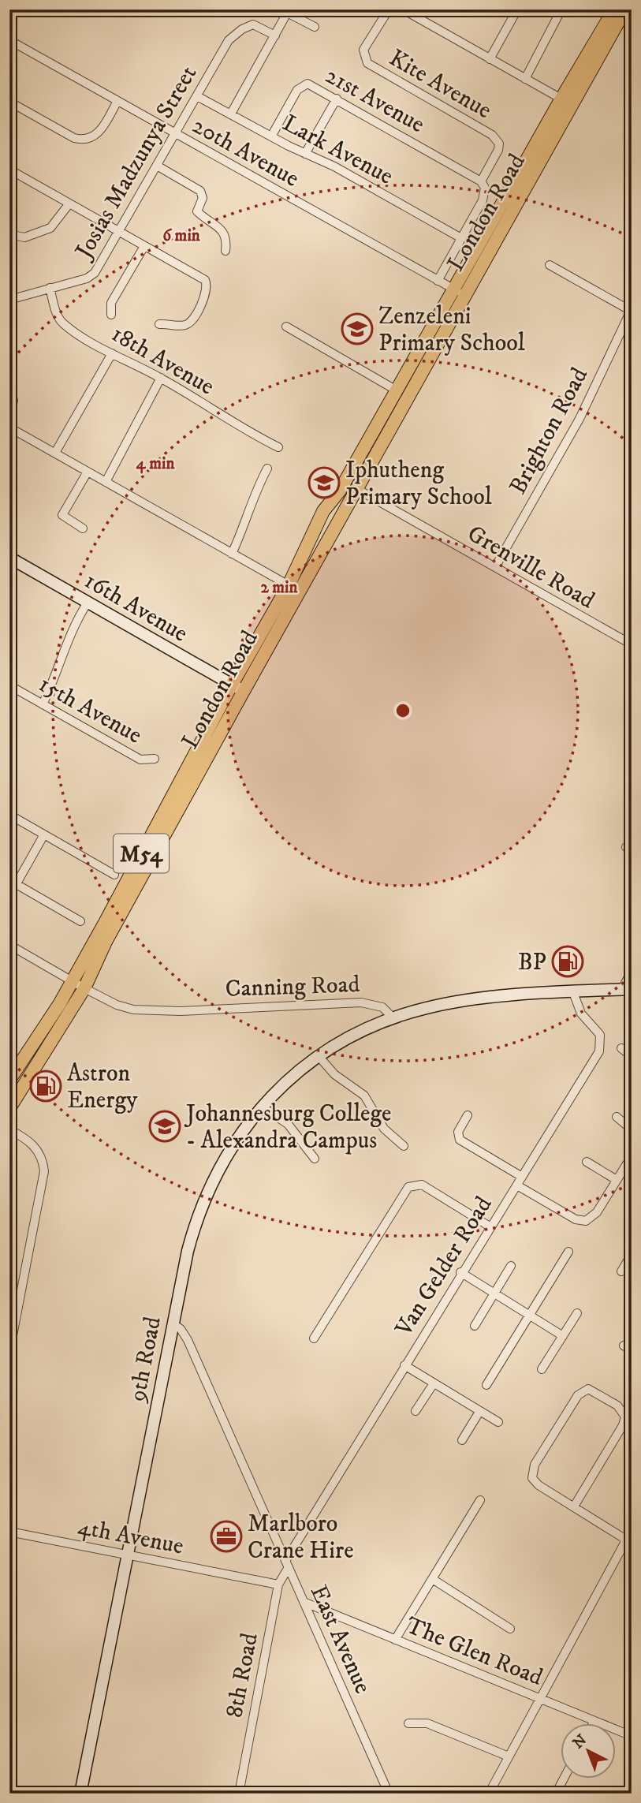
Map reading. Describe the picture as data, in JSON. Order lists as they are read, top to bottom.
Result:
{
  "streets": {
    "main road": [
      "London Road",
      "16th Avenue",
      "M54",
      "9th Road"
    ],
    "street": [
      "Kite Avenue",
      "21st Avenue",
      "Lark Avenue",
      "20th Avenue",
      "Josias Madzunya Street",
      "18th Avenue",
      "Brighton Road",
      "Grenville Road",
      "15th Avenue",
      "Canning Road",
      "Van Gelder Road",
      "4th Avenue",
      "East Avenue",
      "The Glen Road",
      "8th Road"
    ]
  },
  "crossings": [
    ["Kite Avenue", "21st Avenue"],
    ["Kite Avenue", "Lark Avenue"],
    ["Kite Avenue", "20th Avenue"],
    ["21st Avenue", "Lark Avenue"],
    ["Lark Avenue", "Josias Madzunya Street"],
    ["20th Avenue", "Josias Madzunya Street"],
    ["20th Avenue", "London Road"],
    ["Josias Madzunya Street", "18th Avenue"],
    ["London Road", "Grenville Road"],
    ["London Road", "16th Avenue"],
    ["London Road", "M54"],
    ["London Road", "Canning Road"],
    ["Brighton Road", "Grenville Road"],
    ["M54", "Canning Road"],
    ["Canning Road", "9th Road"],
    ["Van Gelder Road", "East Avenue"],
    ["Van Gelder Road", "8th Road"],
    ["9th Road", "4th Avenue"],
    ["9th Road", "East Avenue"],
    ["4th Avenue", "8th Road"],
    ["East Avenue", "The Glen Road"],
    ["East Avenue", "8th Road"]
  ],
  "places": {
    "school or university": ["Zenzeleni Primary School", "Iphutheng Primary School", "Johannesburg College - Alexandra Campus"],
    "fuel station": ["BP", "Astron Energy"],
    "office": ["Marlboro Crane Hire"]
  },
  "north": "top left",
  "rings": ["6 min", "4 min", "2 min"]
}
